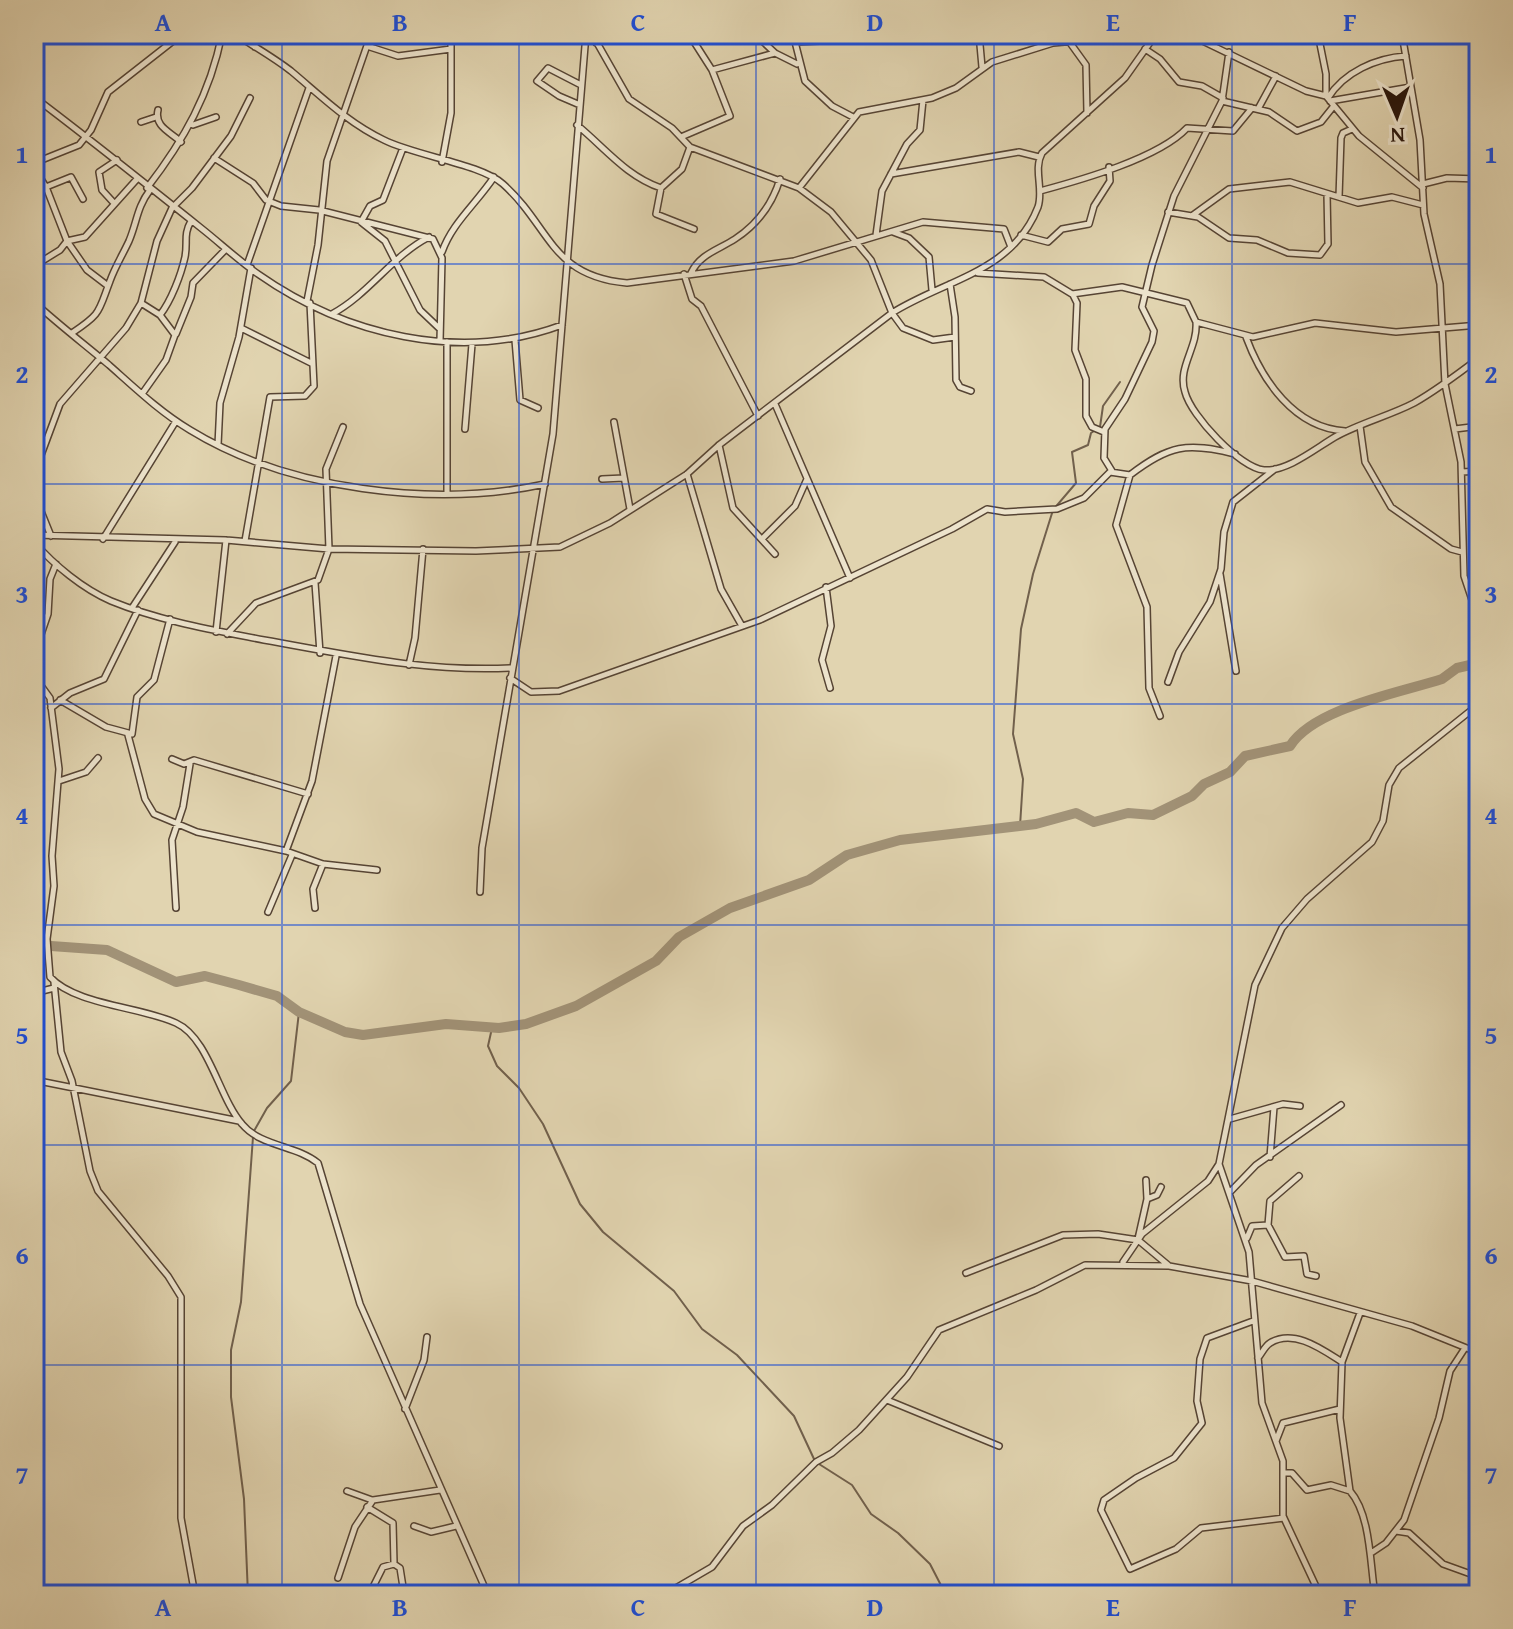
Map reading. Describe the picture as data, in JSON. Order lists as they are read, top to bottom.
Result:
{
  "north": "bottom",
  "grid": {
    "columns": [
      "A",
      "B",
      "C",
      "D",
      "E",
      "F"
    ],
    "rows": [
      "1",
      "2",
      "3",
      "4",
      "5",
      "6",
      "7"
    ]
  }
}
